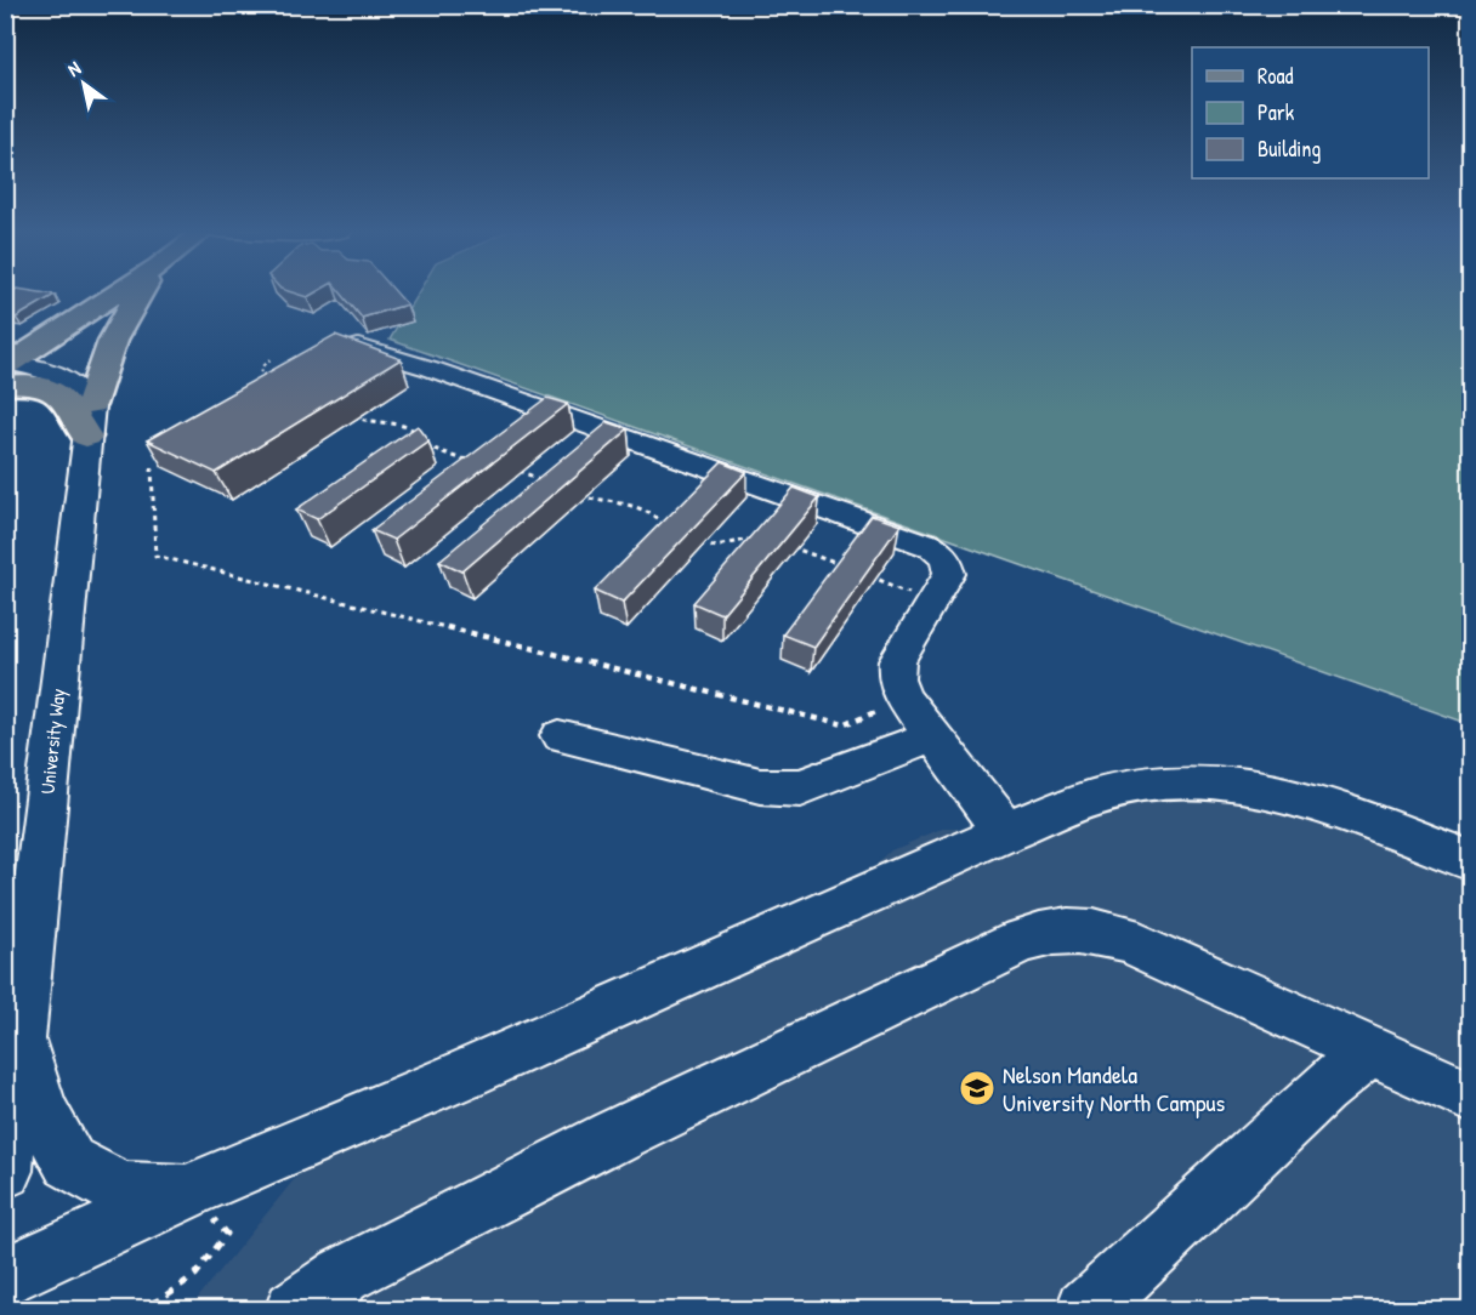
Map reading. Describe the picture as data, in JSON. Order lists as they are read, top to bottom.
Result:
{
  "streets": {
    "street": ["University Way"]
  },
  "places": {
    "school or university": ["Nelson Mandela University North Campus"]
  },
  "legend": ["Road", "Park", "Building"],
  "north": "top left"
}
